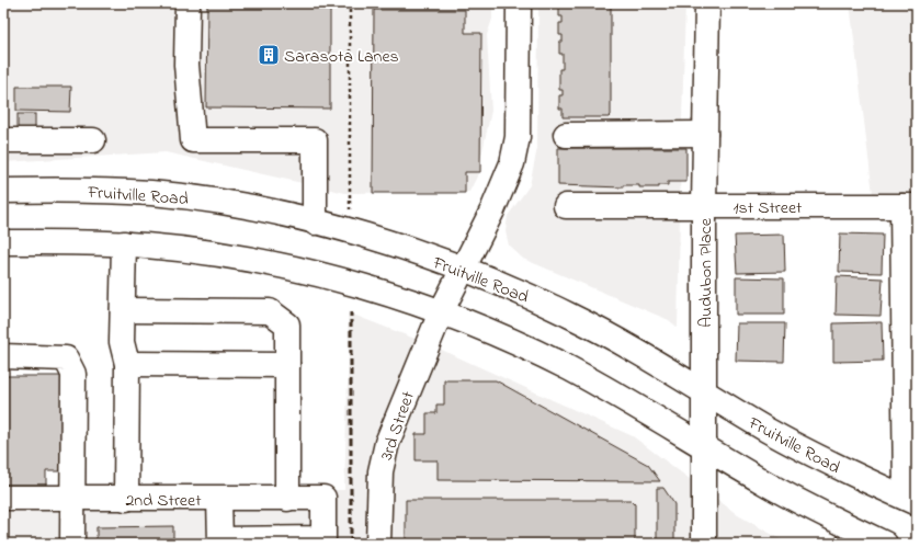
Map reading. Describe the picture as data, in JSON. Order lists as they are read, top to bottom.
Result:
{
  "streets": {
    "street": [
      "Fruitville Road",
      "1st Street",
      "Audubon Place",
      "3rd Street",
      "2nd Street"
    ]
  },
  "crossings": [
    ["Fruitville Road", "Audubon Place"],
    ["Fruitville Road", "3rd Street"],
    ["1st Street", "Audubon Place"]
  ],
  "places": {
    "building": ["Sarasota Lanes"]
  }
}
